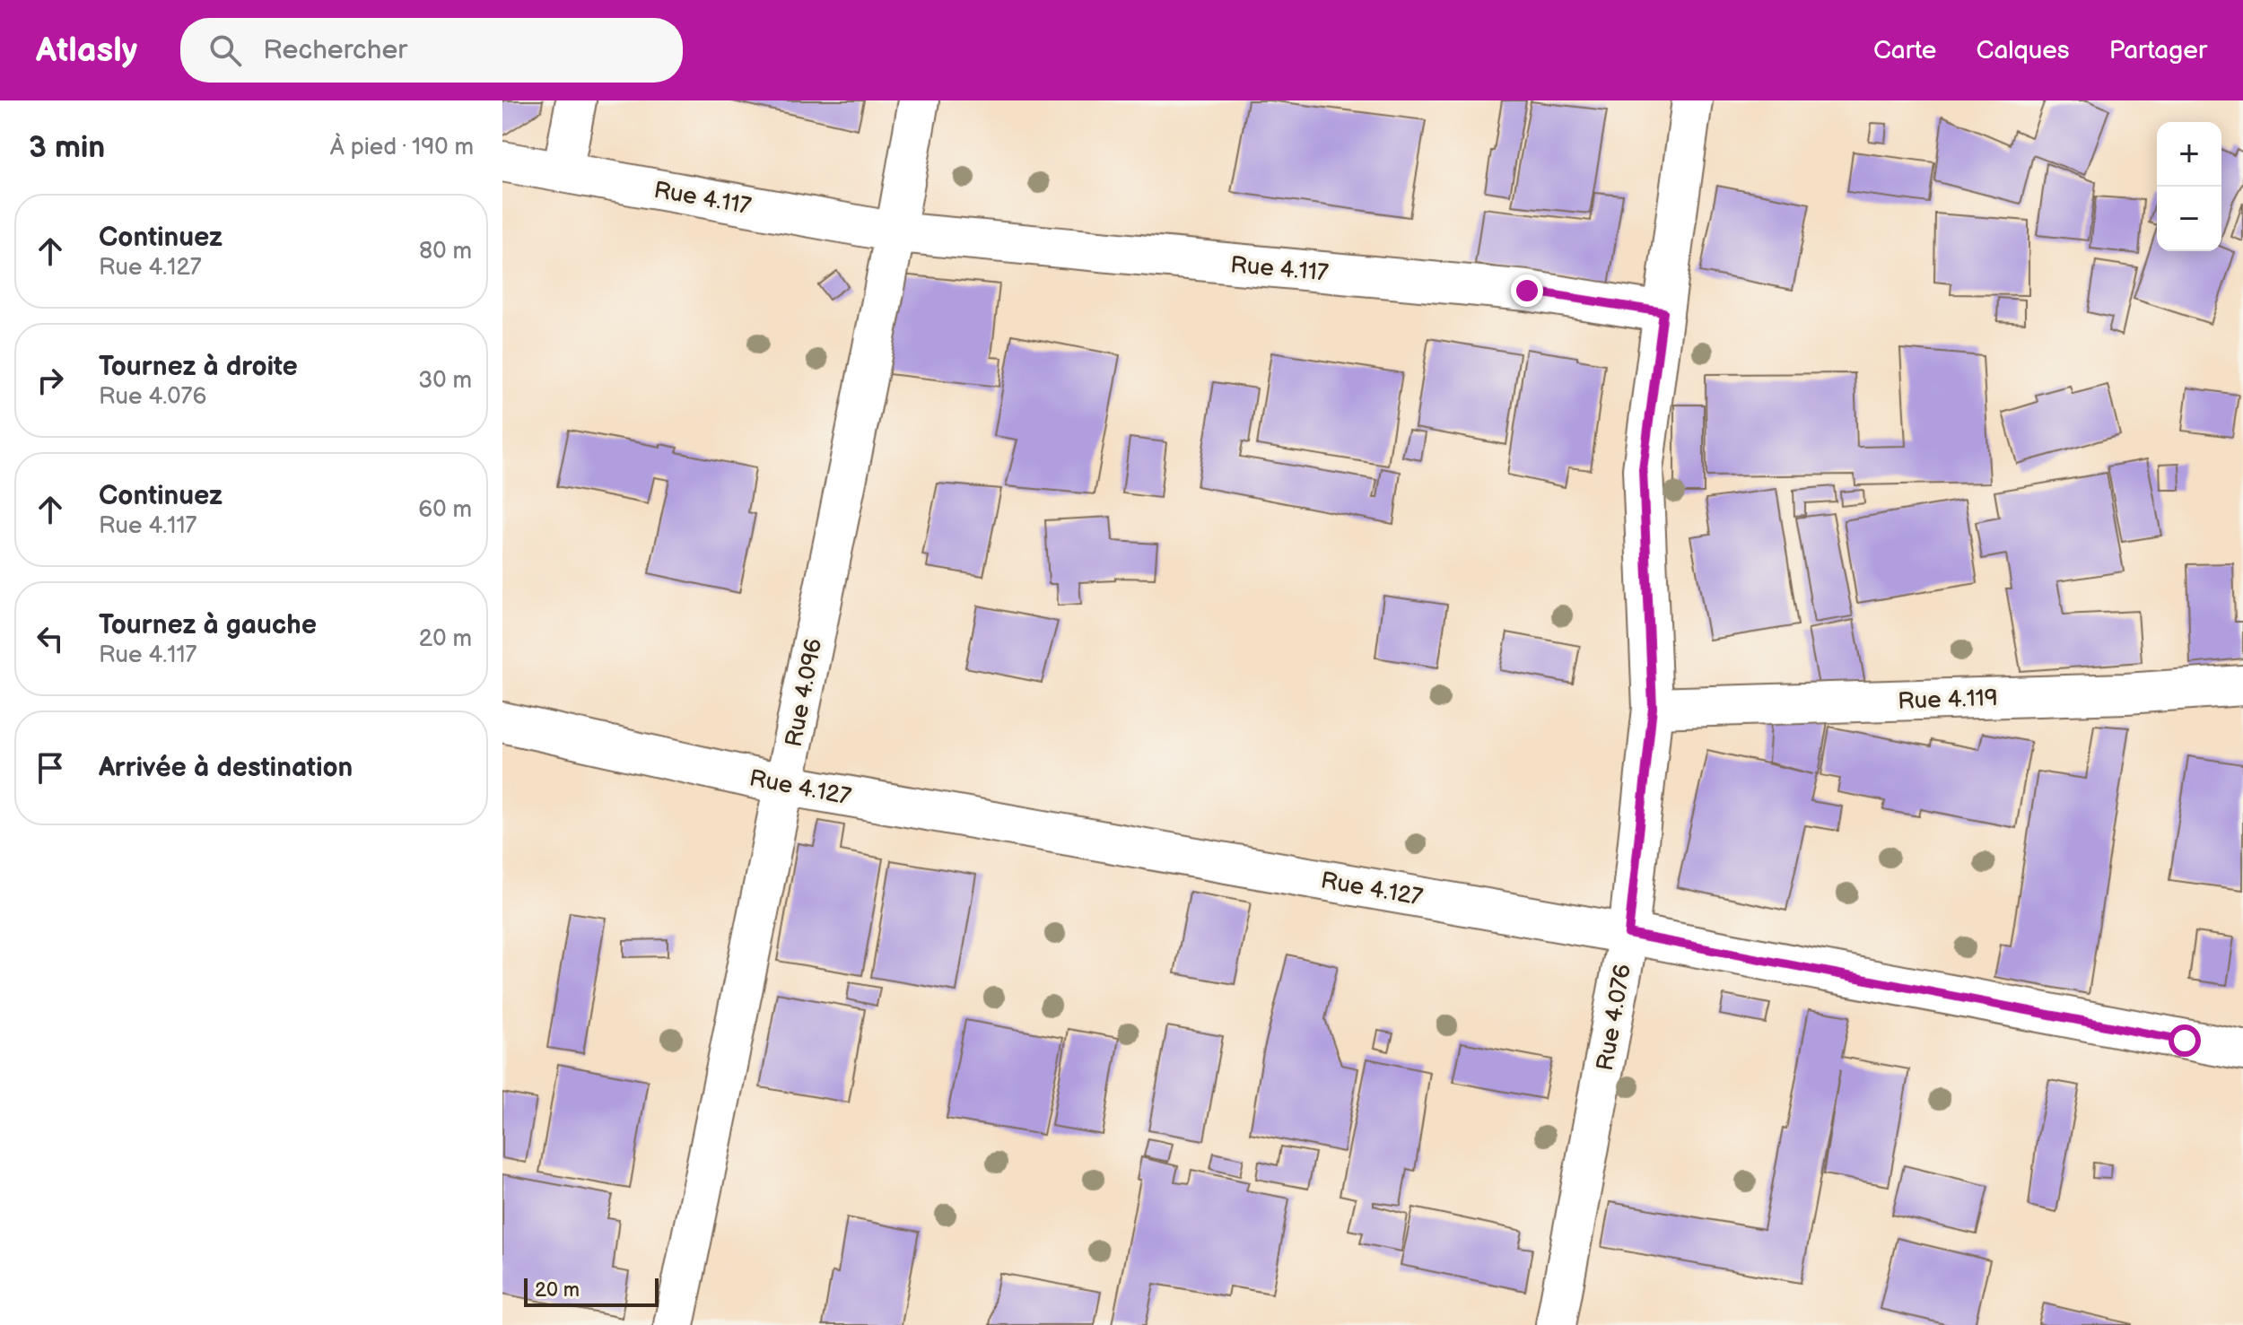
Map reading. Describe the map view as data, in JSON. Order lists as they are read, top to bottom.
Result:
{
  "streets": {
    "street": [
      "Rue 4.117",
      "Rue 4.096",
      "Rue 4.119",
      "Rue 4.127",
      "Rue 4.076"
    ]
  },
  "crossings": [
    ["Rue 4.117", "Rue 4.096"],
    ["Rue 4.096", "Rue 4.127"],
    ["Rue 4.119", "Rue 4.076"],
    ["Rue 4.127", "Rue 4.076"]
  ],
  "scale_bar": "20 m",
  "page": {
    "header": "Atlasly",
    "search": "Rechercher",
    "nav": ["Carte", "Calques", "Partager"],
    "heading": ["3 min", "À pied · 190 m"],
    "map_buttons": ["+", "−"],
    "list": [
      ["Continuez", "Rue 4.127", "80 m"],
      ["Tournez à droite", "Rue 4.076", "30 m"],
      ["Continuez", "Rue 4.117", "60 m"],
      ["Tournez à gauche", "Rue 4.117", "20 m"],
      "Arrivée à destination"
    ],
    "scale": "20 m"
  }
}
